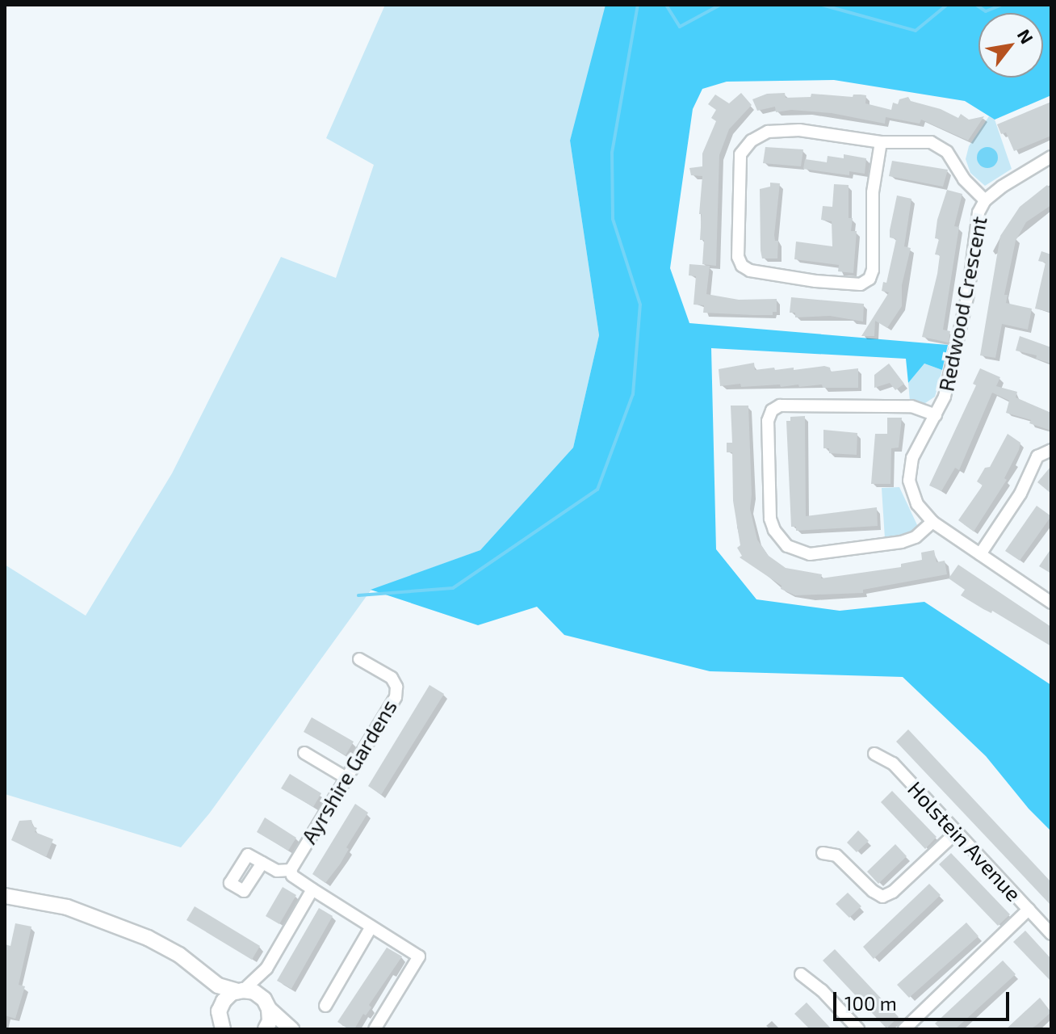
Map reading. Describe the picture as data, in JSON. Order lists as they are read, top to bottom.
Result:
{
  "streets": {
    "street": ["Redwood Crescent", "Ayrshire Gardens", "Holstein Avenue"]
  },
  "scale_bar": "100 m",
  "north": "top right"
}
